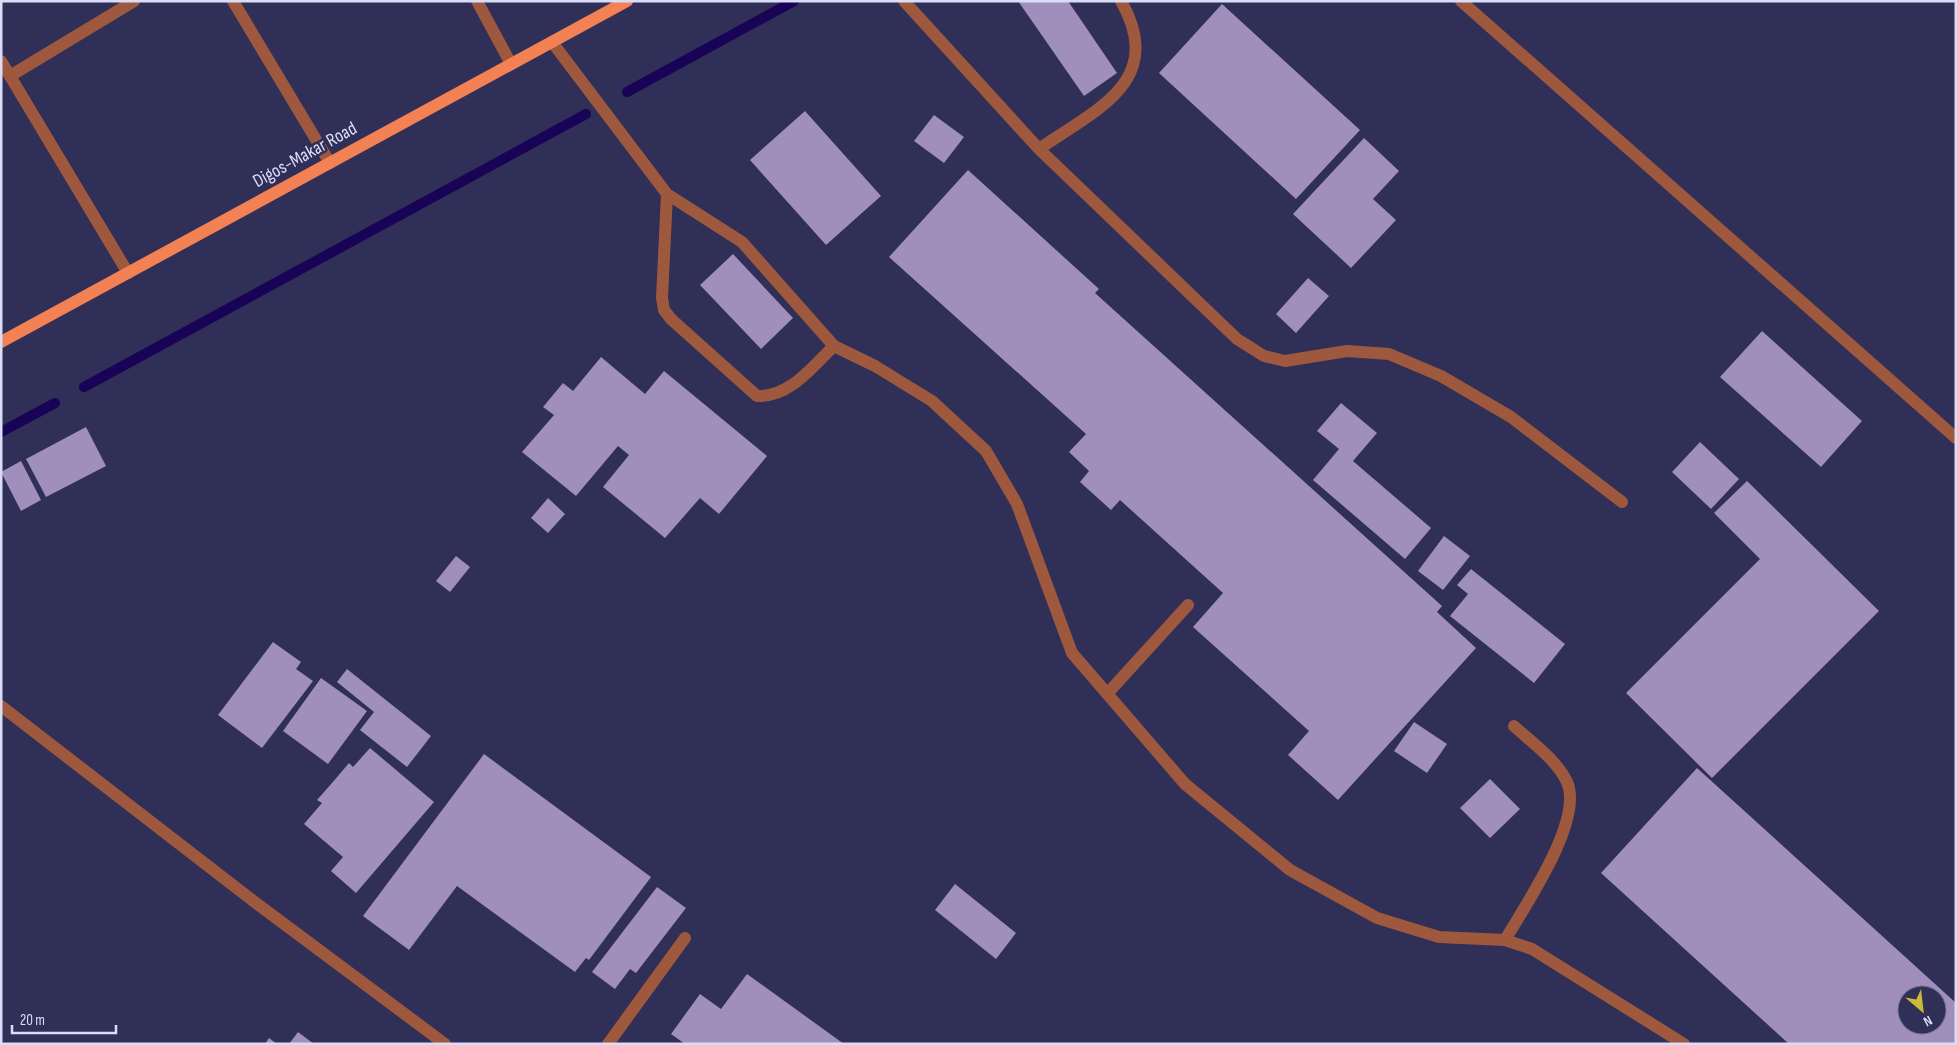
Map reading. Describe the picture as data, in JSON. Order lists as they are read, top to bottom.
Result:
{
  "streets": {
    "main road": ["Digos-Makar Road"]
  },
  "scale_bar": "20 m",
  "north": "bottom right"
}
